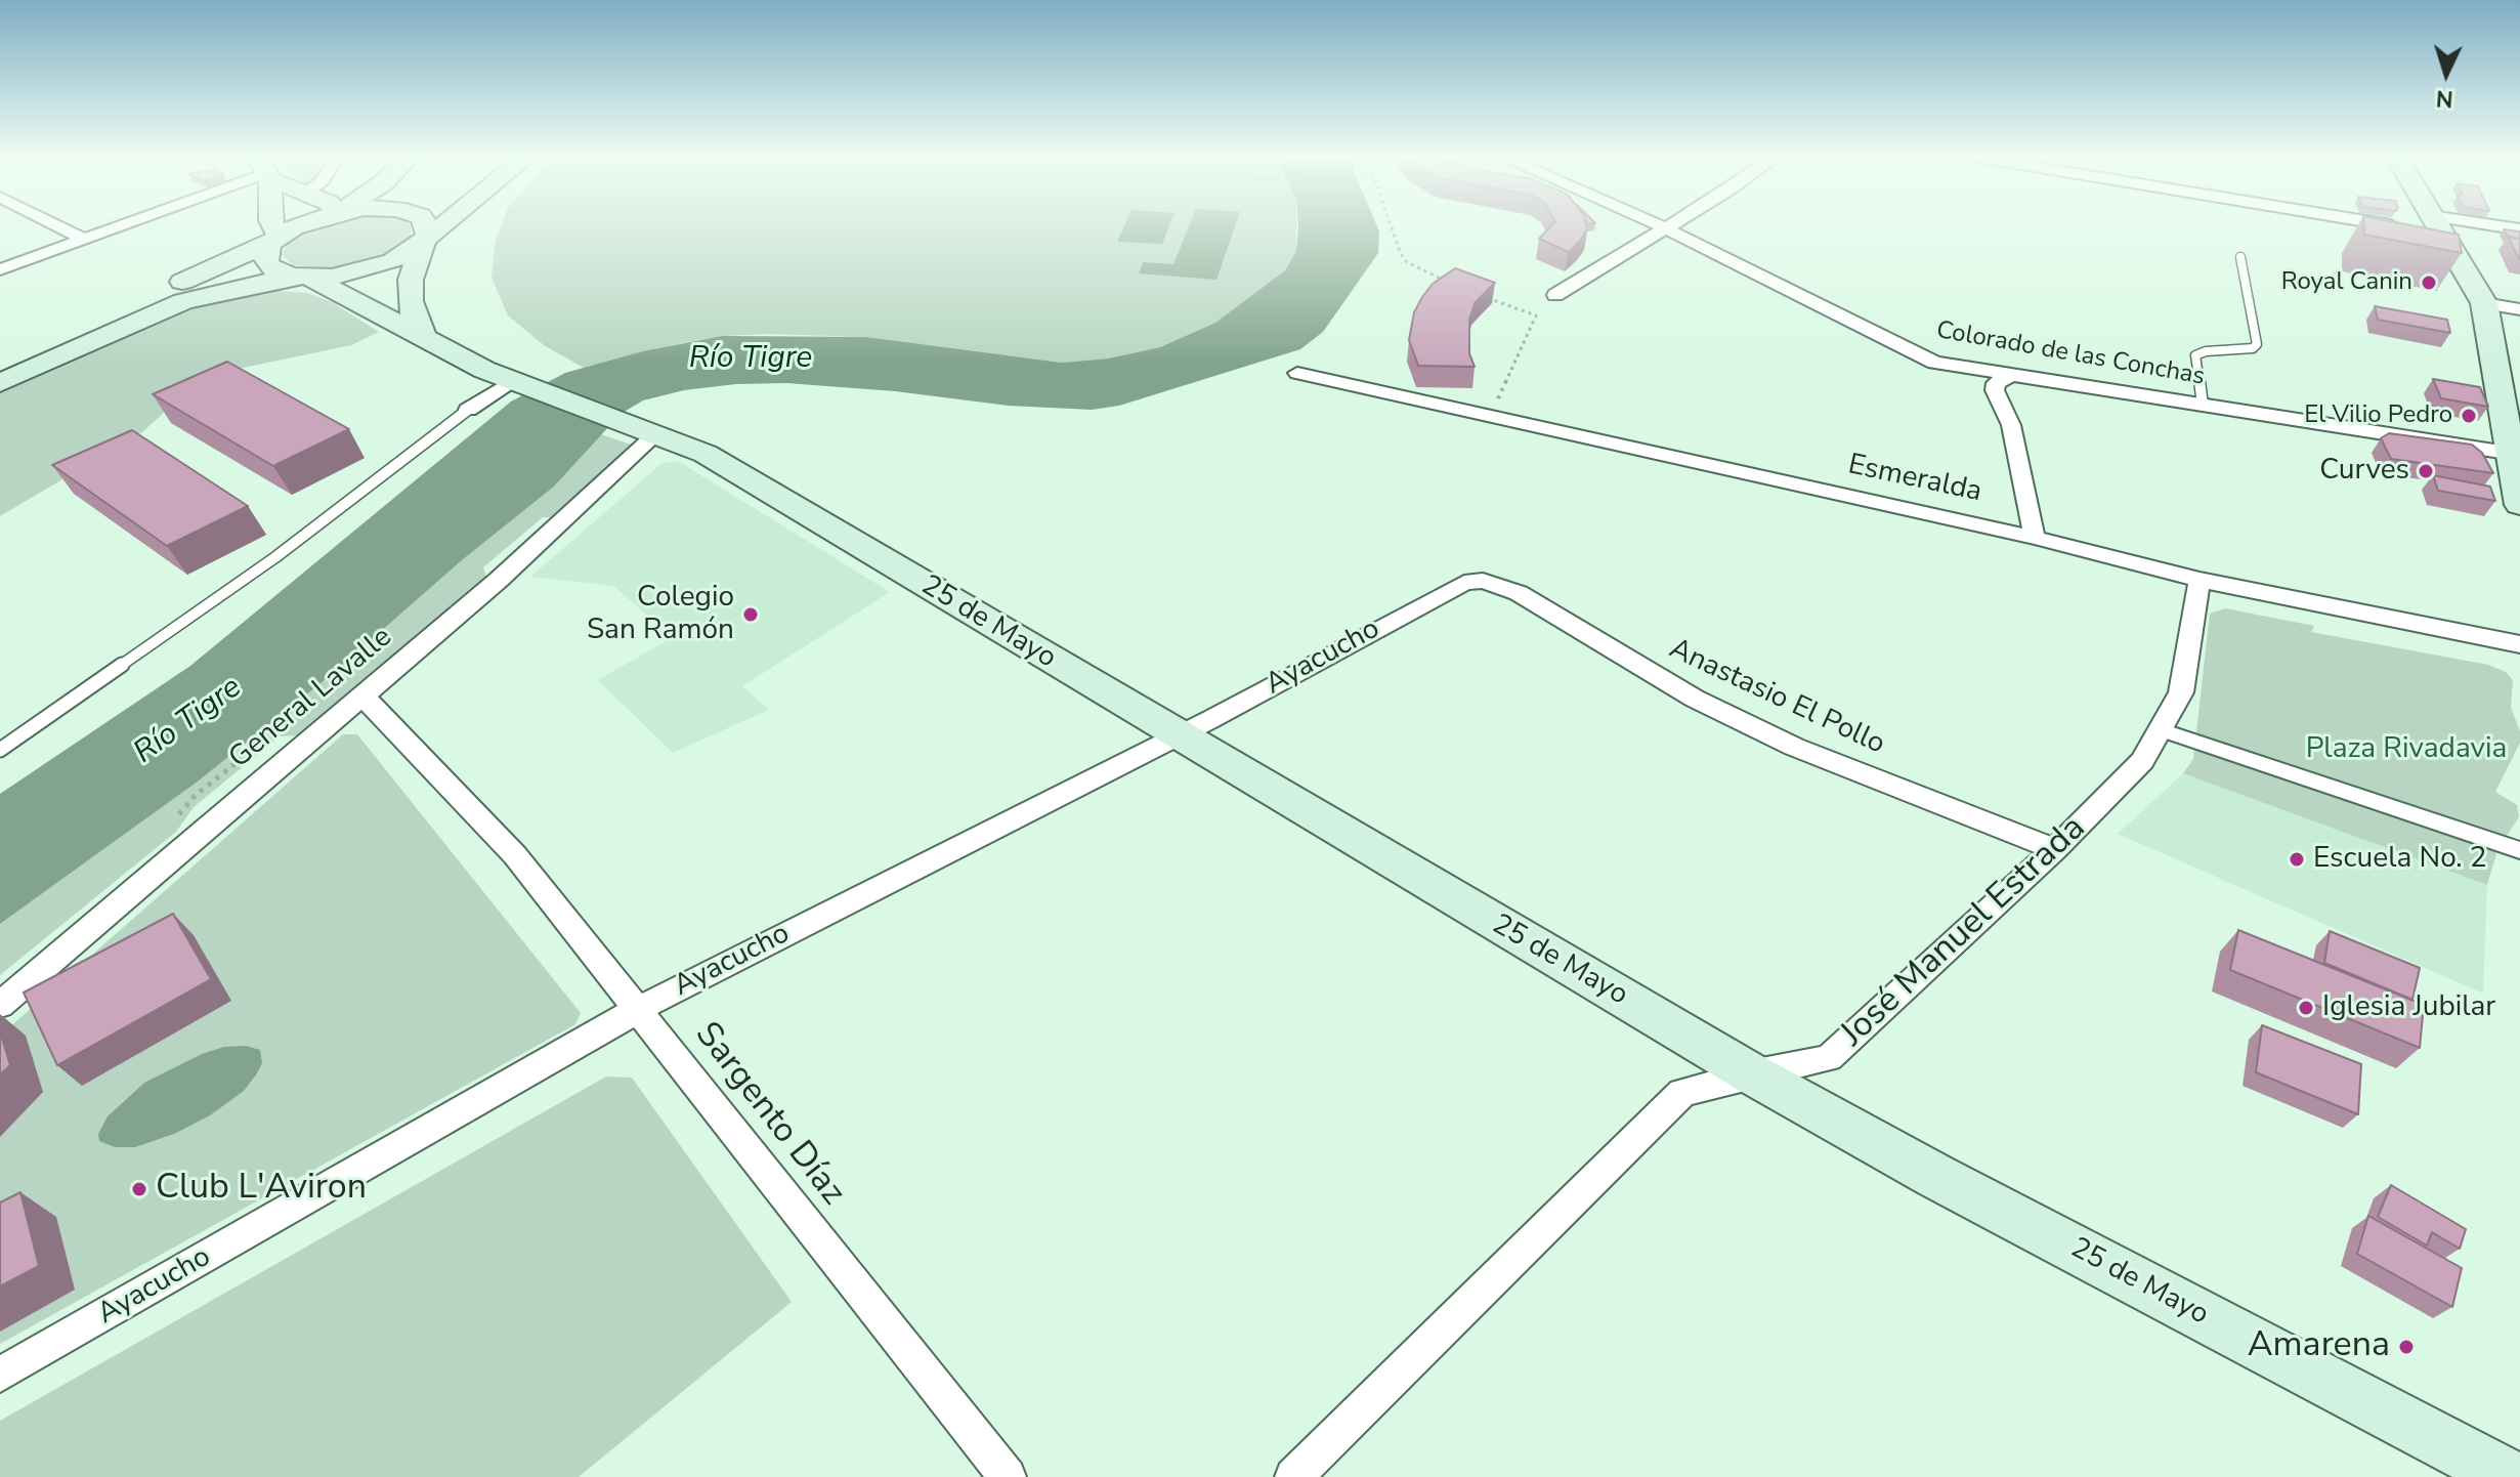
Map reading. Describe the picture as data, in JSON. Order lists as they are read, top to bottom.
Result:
{
  "streets": {
    "main road": ["25 de Mayo"],
    "street": [
      "Colorado de las Conchas",
      "Esmeralda",
      "Ayacucho",
      "Anastasio El Pollo",
      "General Lavalle",
      "José Manuel Estrada",
      "Sargento Díaz"
    ]
  },
  "crossings": [
    ["Esmeralda", "José Manuel Estrada"],
    ["25 de Mayo", "Ayacucho"],
    ["25 de Mayo", "General Lavalle"],
    ["25 de Mayo", "José Manuel Estrada"],
    ["Ayacucho", "Anastasio El Pollo"],
    ["Ayacucho", "Sargento Díaz"],
    ["Anastasio El Pollo", "José Manuel Estrada"],
    ["General Lavalle", "Sargento Díaz"]
  ],
  "water": ["Río Tigre"],
  "parks": ["Plaza Rivadavia"],
  "places": [
    "Royal Canin",
    "El Vilio Pedro",
    "Curves",
    "Colegio San Ramón",
    "Escuela No. 2",
    "Iglesia Jubilar",
    "Club L'Aviron",
    "Amarena"
  ],
  "north": "bottom"
}
